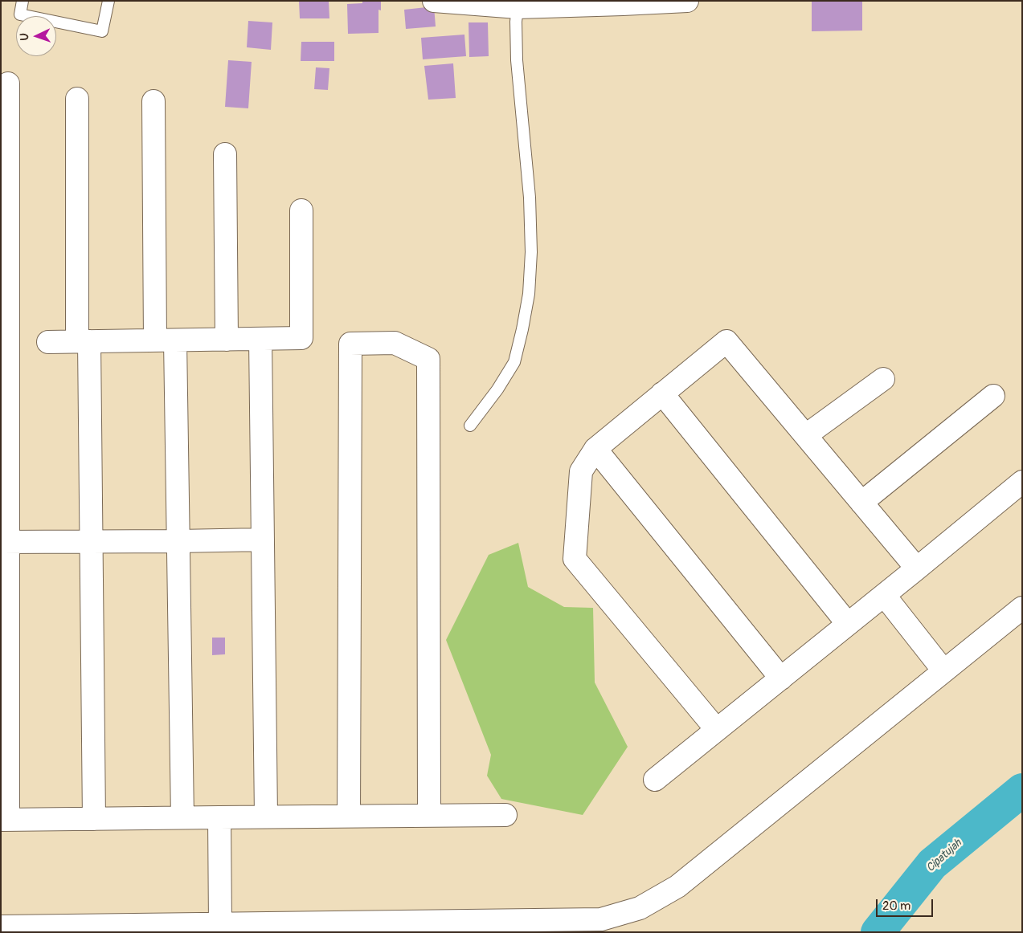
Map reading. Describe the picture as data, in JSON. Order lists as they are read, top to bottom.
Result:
{
  "water": ["Cipatujah"],
  "scale_bar": "20 m",
  "north": "left"
}
